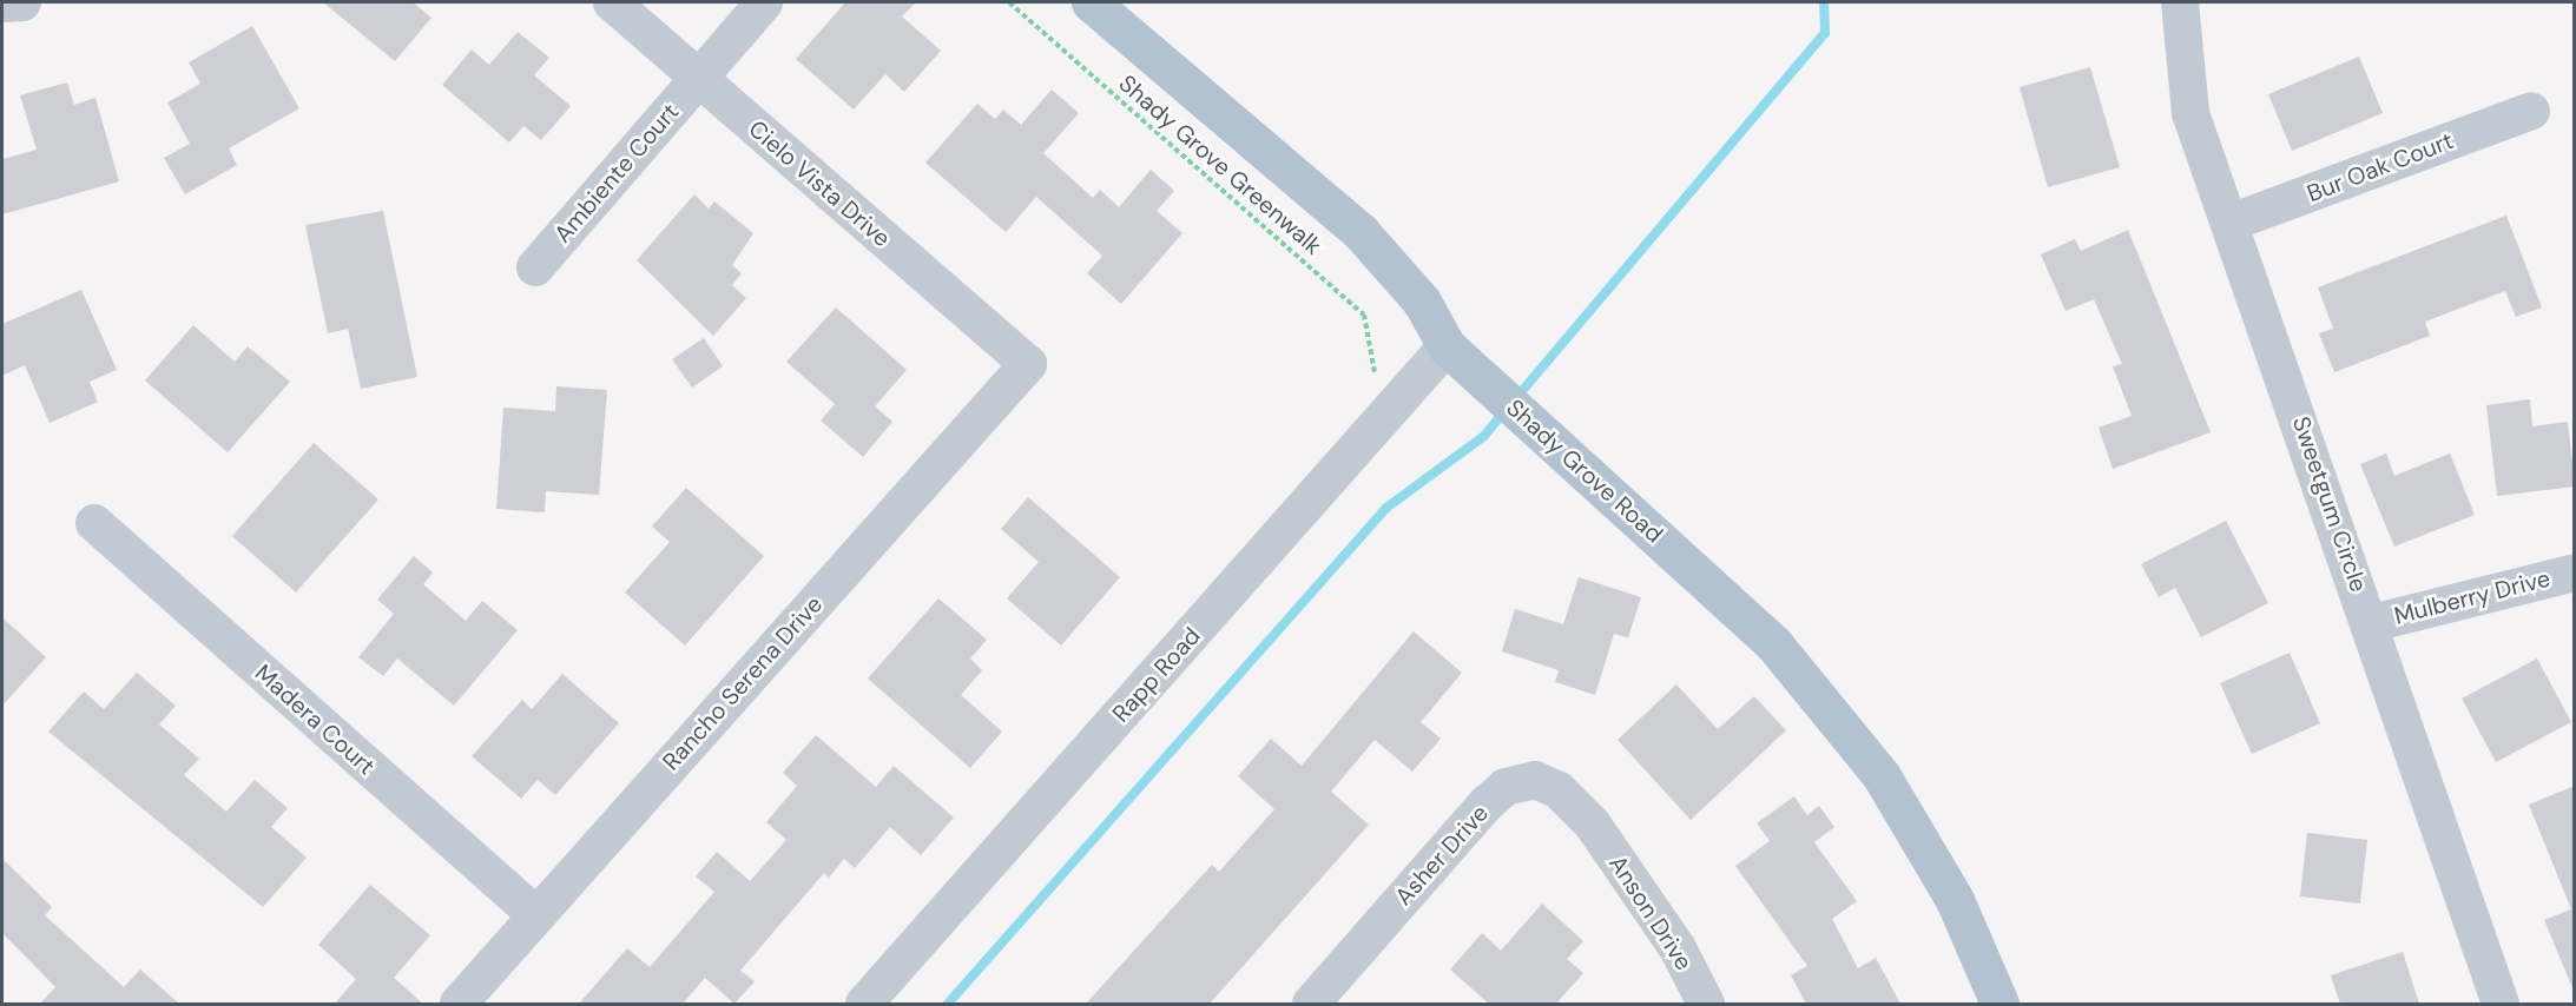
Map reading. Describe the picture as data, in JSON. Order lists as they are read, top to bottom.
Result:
{
  "streets": {
    "main road": ["Shady Grove Road"],
    "street": [
      "Bur Oak Court",
      "Ambiente Court",
      "Cielo Vista Drive",
      "Sweetgum Circle",
      "Mulberry Drive",
      "Rapp Road",
      "Rancho Serena Drive",
      "Madera Court",
      "Asher Drive",
      "Anson Drive"
    ],
    "path": ["Shady Grove Greenwalk"]
  },
  "crossings": [
    ["Bur Oak Court", "Sweetgum Circle"],
    ["Ambiente Court", "Cielo Vista Drive"],
    ["Cielo Vista Drive", "Rancho Serena Drive"],
    ["Shady Grove Road", "Rapp Road"],
    ["Sweetgum Circle", "Mulberry Drive"],
    ["Rancho Serena Drive", "Madera Court"],
    ["Asher Drive", "Anson Drive"]
  ]
}
